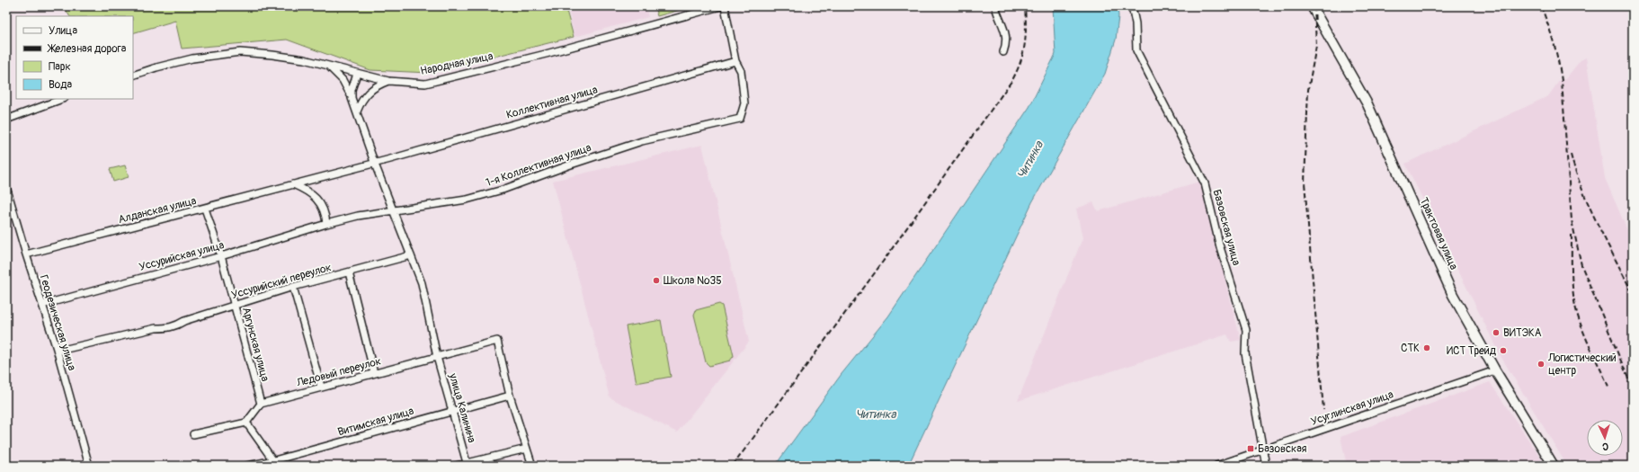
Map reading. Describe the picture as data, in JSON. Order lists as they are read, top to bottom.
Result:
{
  "streets": {
    "main road": ["Трактовая улица"],
    "street": [
      "Народная улица",
      "Коллективная улица",
      "1-я Коллективная улица",
      "Алданская улица",
      "Базовская улица",
      "Уссурийская улица",
      "Уссурийский переулок",
      "Геодезическая улица",
      "Аргунская улица",
      "Ледовый переулок",
      "улица Калинина",
      "Усуглинская улица",
      "Витимская улица"
    ]
  },
  "crossings": [
    ["Коллективная улица", "1-я Коллективная улица"],
    ["Коллективная улица", "Алданская улица"],
    ["1-я Коллективная улица", "Уссурийская улица"],
    ["Алданская улица", "Геодезическая улица"],
    ["Алданская улица", "Аргунская улица"],
    ["Базовская улица", "Усуглинская улица"],
    ["Трактовая улица", "Усуглинская улица"],
    ["Уссурийская улица", "Геодезическая улица"],
    ["Уссурийская улица", "Аргунская улица"],
    ["Уссурийский переулок", "Геодезическая улица"],
    ["Уссурийский переулок", "Аргунская улица"],
    ["Аргунская улица", "Ледовый переулок"],
    ["Ледовый переулок", "улица Калинина"],
    ["Ледовый переулок", "Витимская улица"],
    ["улица Калинина", "Витимская улица"]
  ],
  "water": ["Читинка"],
  "places": {
    "other": [
      "Школа №35",
      "ВИТЭКА",
      "СТК",
      "ИСТ Трейд",
      "Логистический центр"
    ],
    "transit": ["Базовская"]
  },
  "legend": [
    "Улица",
    "Железная дорога",
    "Парк",
    "Вода"
  ],
  "north": "bottom"
}
